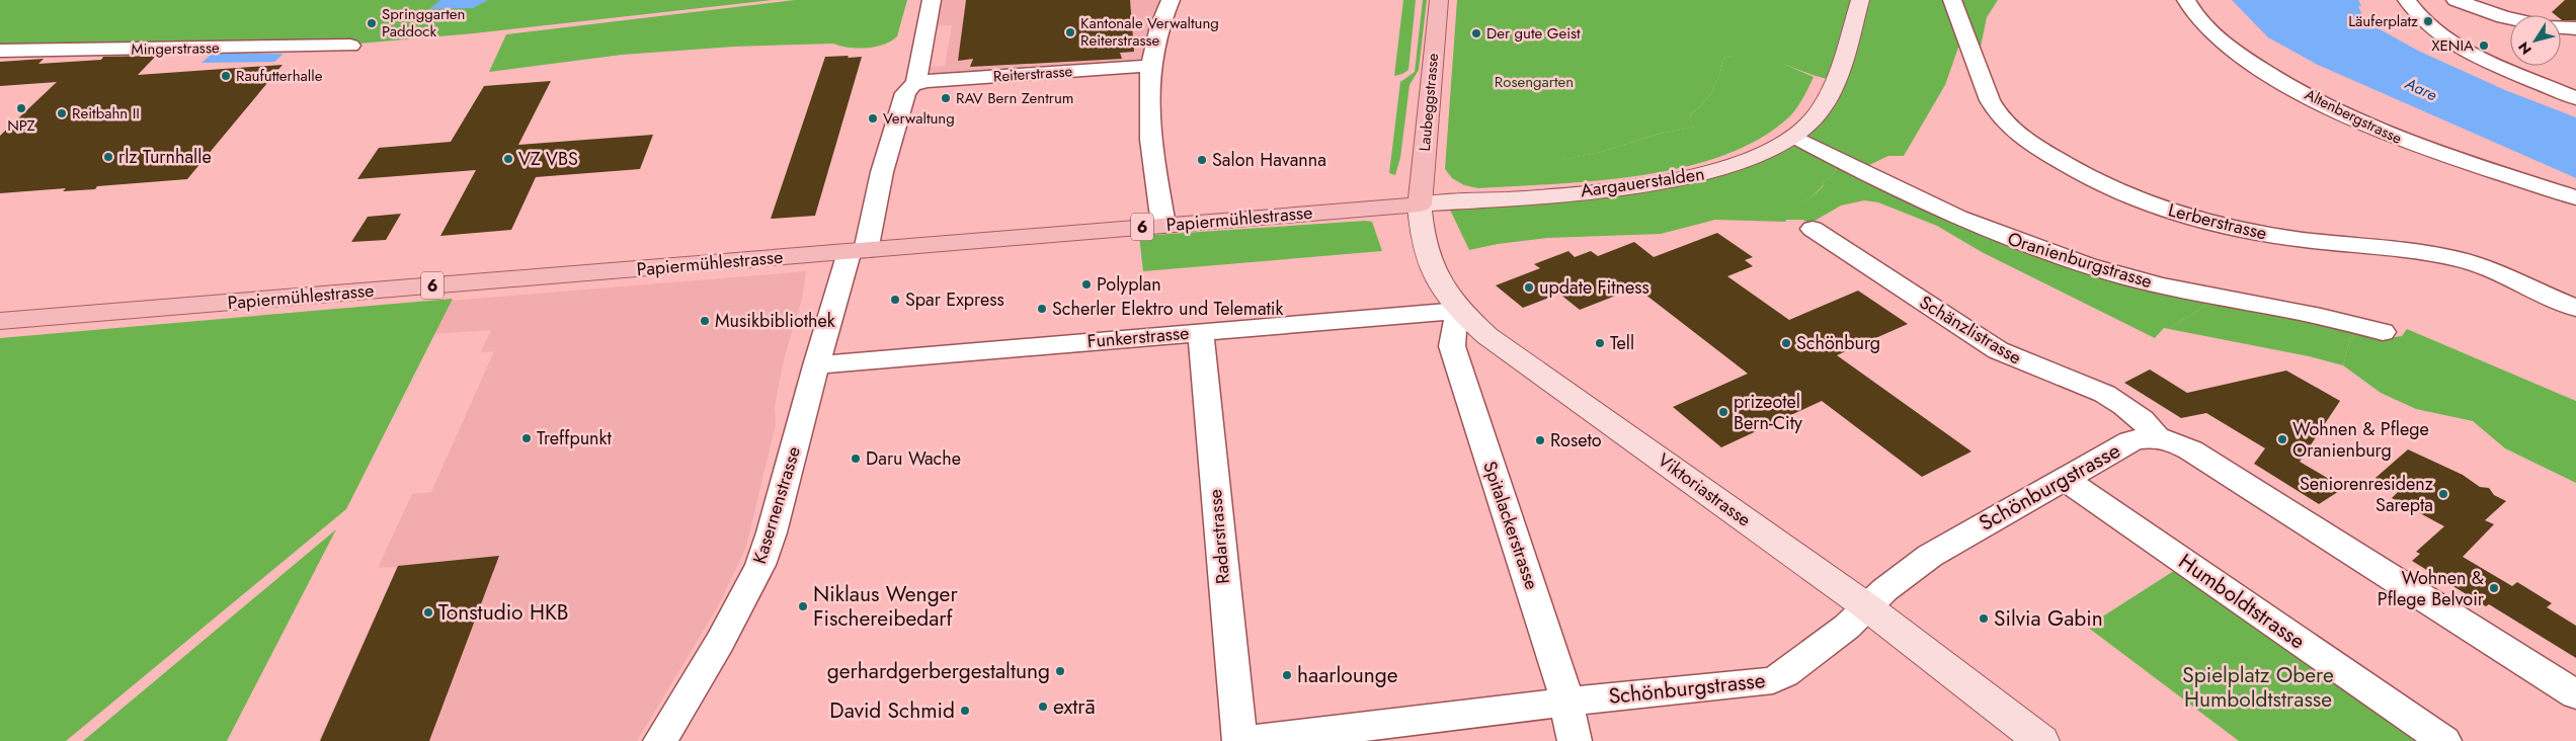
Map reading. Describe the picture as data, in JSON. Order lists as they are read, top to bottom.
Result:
{
  "streets": {
    "main road": [
      "Laubeggstrasse",
      "Aargauerstalden",
      "Papiermühlestrasse",
      "6",
      "Viktoriastrasse"
    ],
    "street": [
      "Mingerstrasse",
      "Reiterstrasse",
      "Altenbergstrasse",
      "Lerberstrasse",
      "Oranienburgstrasse",
      "Schänzlistrasse",
      "Funkerstrasse",
      "Schönburgstrasse",
      "Kasernenstrasse",
      "Spitalackerstrasse",
      "Radarstrasse",
      "Humboldtstrasse"
    ]
  },
  "crossings": [
    ["Laubeggstrasse", "Aargauerstalden"],
    ["Laubeggstrasse", "Papiermühlestrasse"],
    ["Laubeggstrasse", "Viktoriastrasse"],
    ["Aargauerstalden", "Papiermühlestrasse"],
    ["Aargauerstalden", "Oranienburgstrasse"],
    ["Aargauerstalden", "Viktoriastrasse"],
    ["Papiermühlestrasse", "Viktoriastrasse"],
    ["Papiermühlestrasse", "Kasernenstrasse"],
    ["Schänzlistrasse", "Schönburgstrasse"],
    ["Funkerstrasse", "Viktoriastrasse"],
    ["Funkerstrasse", "Kasernenstrasse"],
    ["Funkerstrasse", "Spitalackerstrasse"],
    ["Funkerstrasse", "Radarstrasse"],
    ["Schönburgstrasse", "Viktoriastrasse"],
    ["Schönburgstrasse", "Spitalackerstrasse"],
    ["Schönburgstrasse", "Humboldtstrasse"],
    ["Viktoriastrasse", "Spitalackerstrasse"]
  ],
  "water": ["Aare"],
  "parks": ["Rosengarten", "Spielplatz Obere Humboldtstrasse"],
  "places": [
    "Läuferplatz",
    "Springgarten Paddock",
    "Kantonale Verwaltung Reiterstrasse",
    "Der gute Geist",
    "XENIA",
    "Raufutterhalle",
    "RAV Bern Zentrum",
    "NPZ",
    "Reitbahn II",
    "Verwaltung",
    "rlz Turnhalle",
    "VZ VBS",
    "Salon Havanna",
    "Polyplan",
    "update Fitness",
    "Spar Express",
    "Scherler Elektro und Telematik",
    "Musikbibliothek",
    "Tell",
    "Schönburg",
    "prizeotel Bern-City",
    "Treffpunkt",
    "Wohnen & Pflege Oranienburg",
    "Roseto",
    "Daru Wache",
    "Seniorenresidenz Sarepta",
    "Wohnen & Pflege Belvoir",
    "Niklaus Wenger Fischereibedarf",
    "Tonstudio HKB",
    "Silvia Gabin",
    "gerhardgerbergestaltung",
    "haarlounge",
    "extrā",
    "David Schmid"
  ],
  "north": "bottom left"
}
